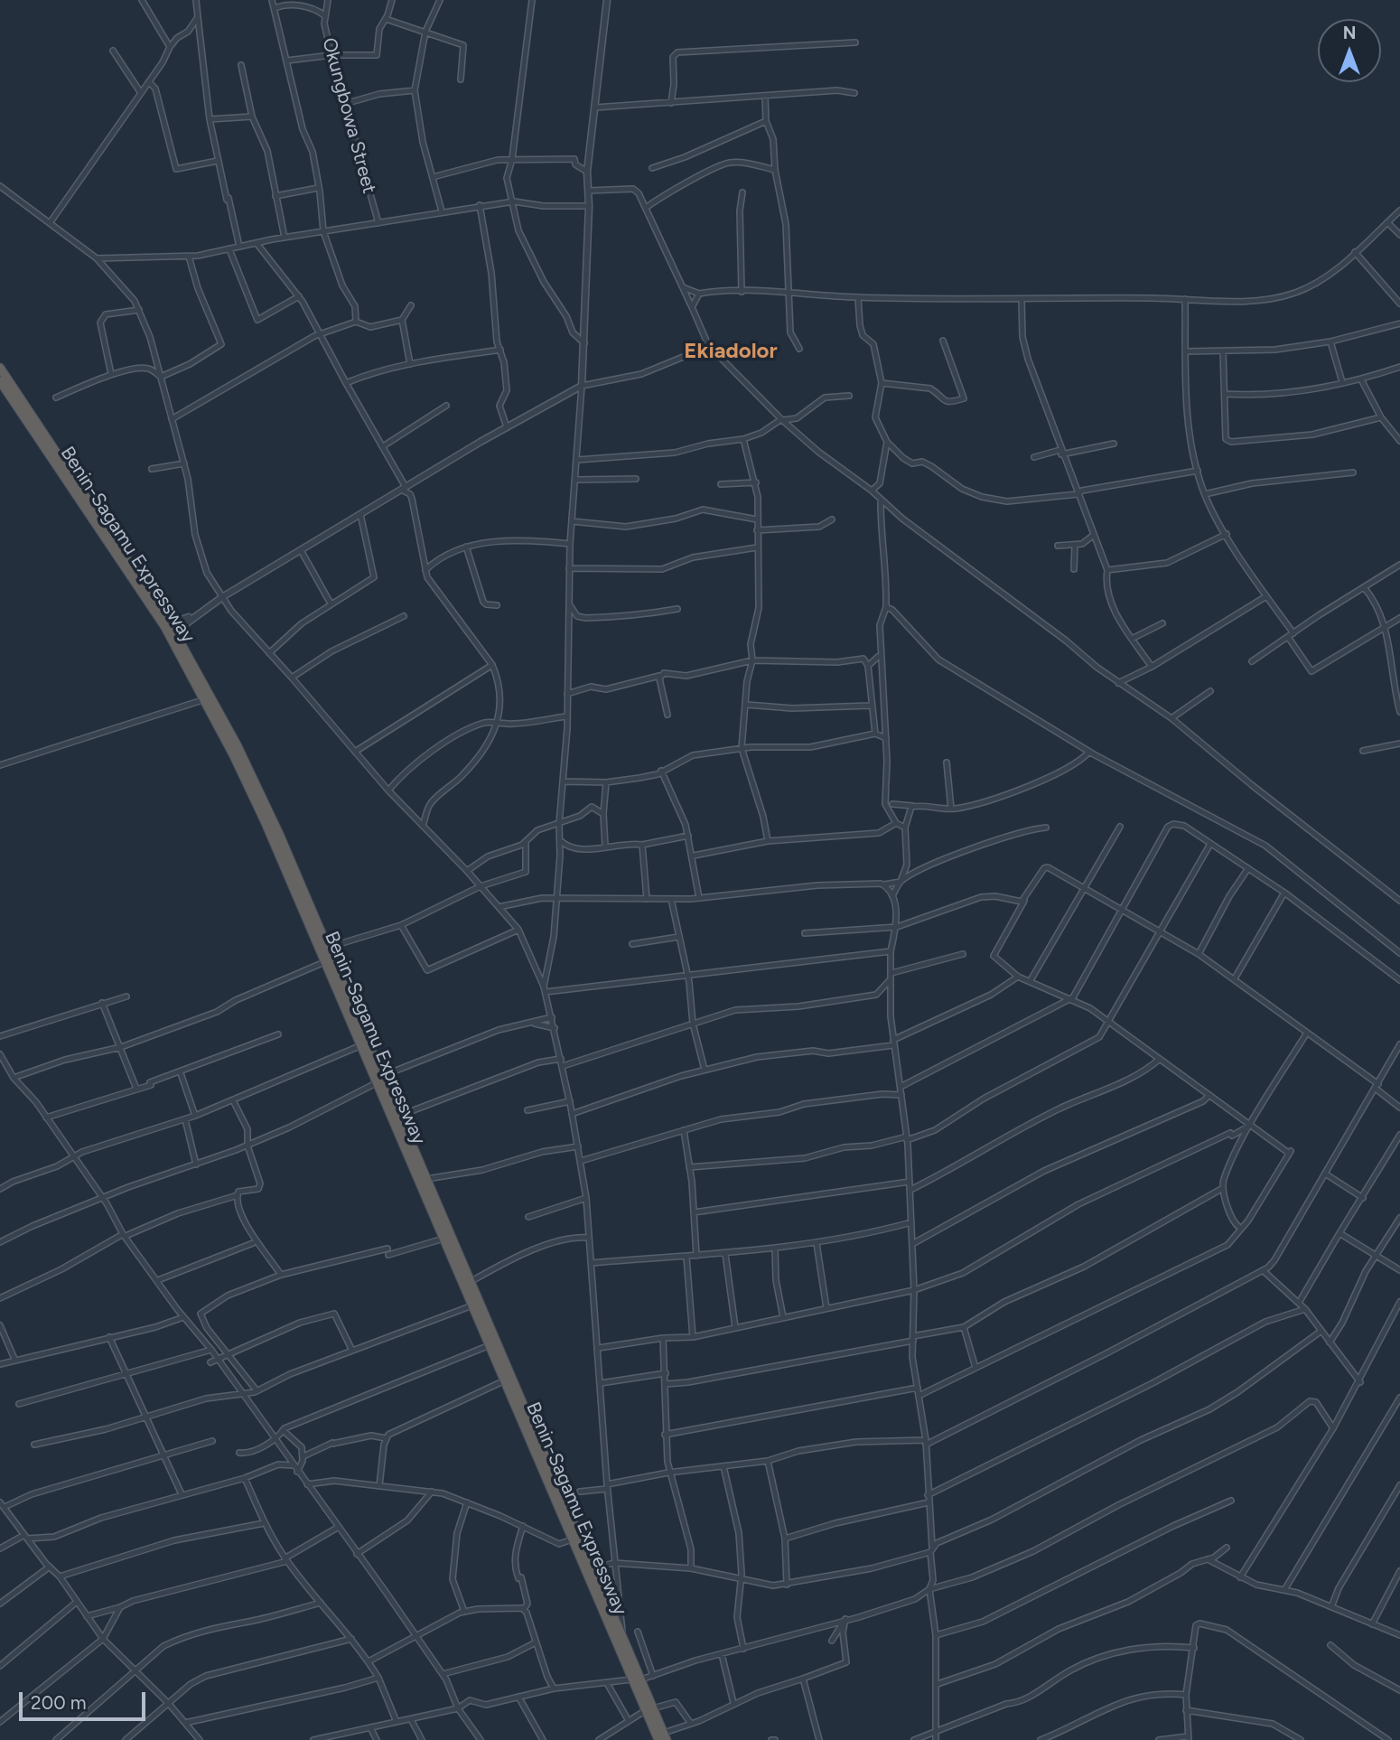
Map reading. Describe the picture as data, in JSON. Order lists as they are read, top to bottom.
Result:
{
  "streets": {
    "highway": ["Benin-Sagamu Expressway"],
    "street": ["Okungbowa Street"]
  },
  "districts": ["Ekiadolor"],
  "scale_bar": "200 m",
  "north": "top"
}
